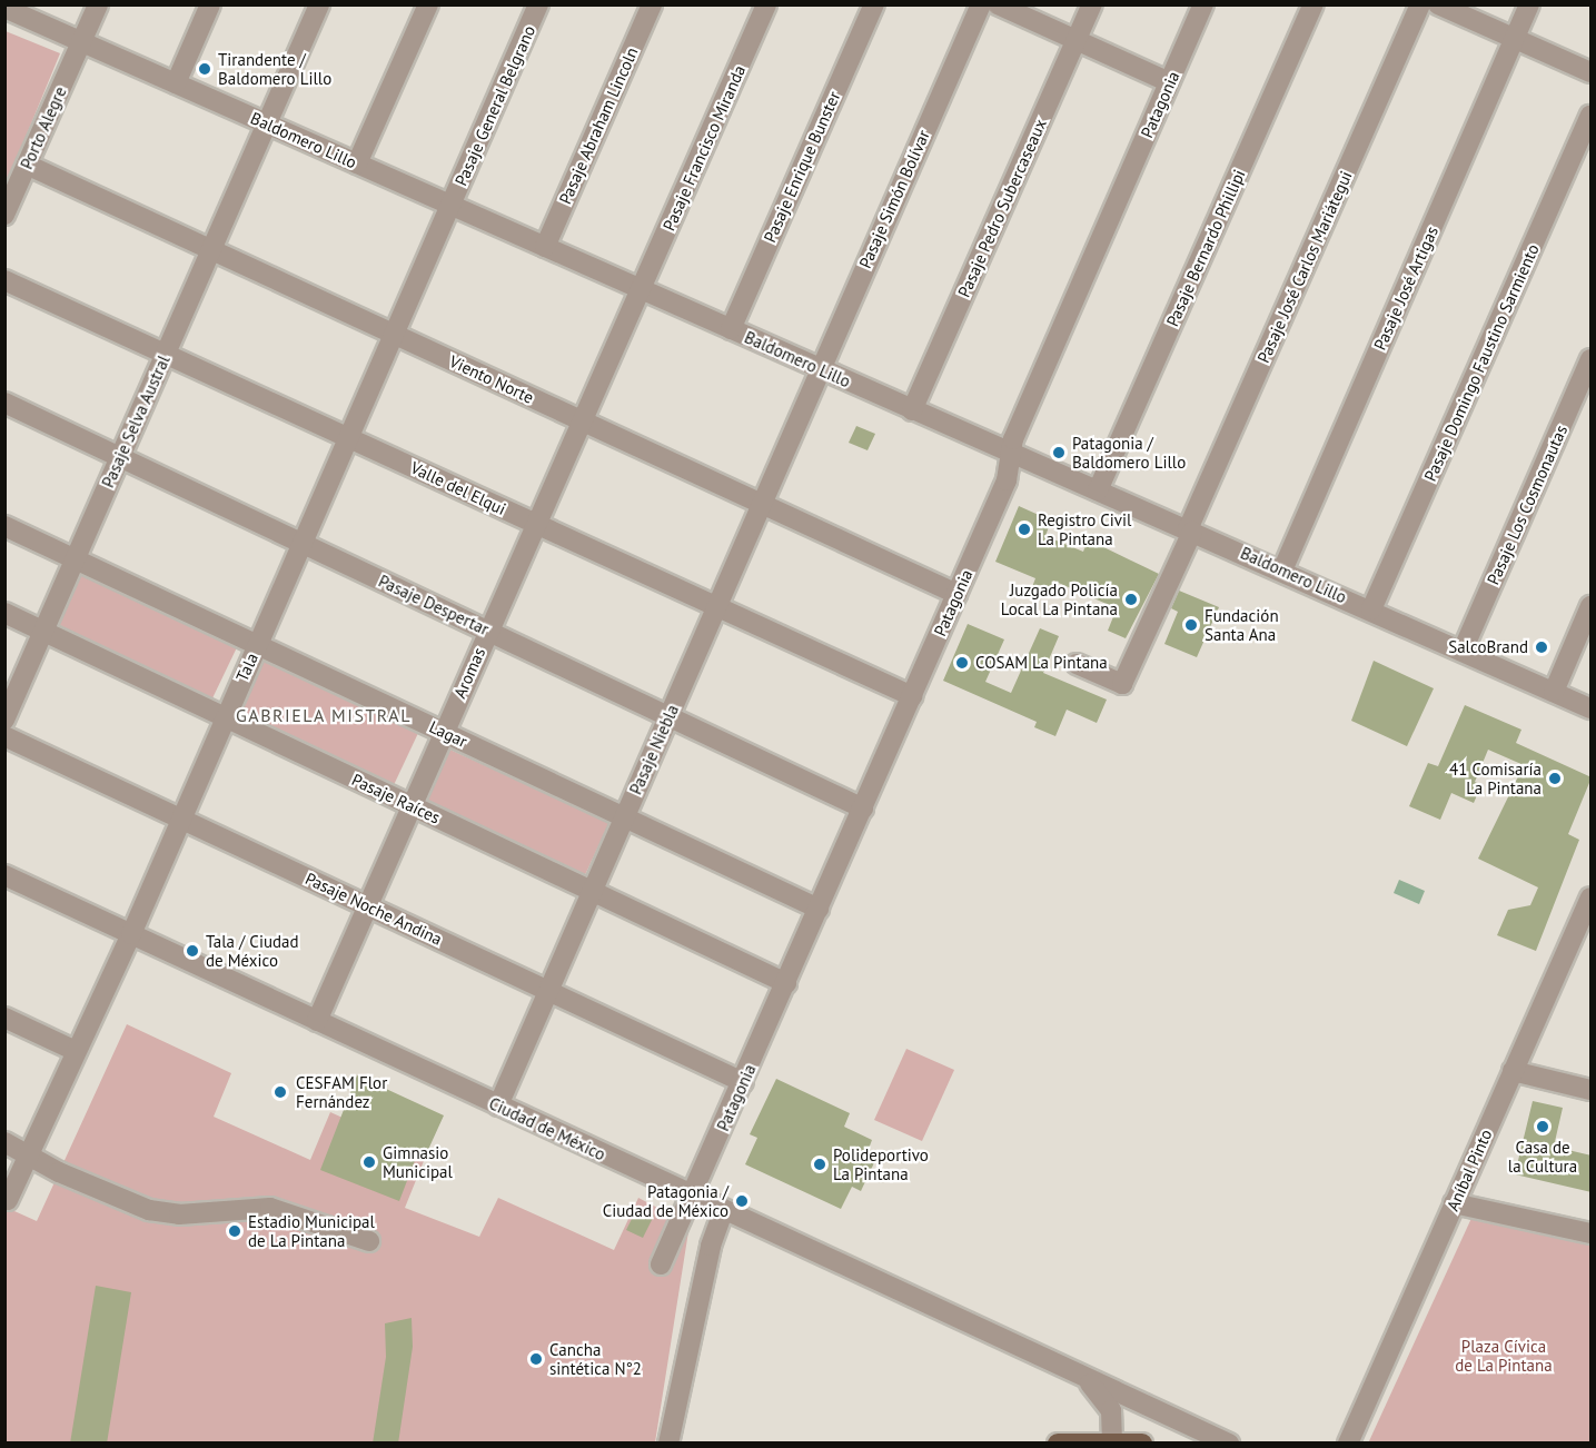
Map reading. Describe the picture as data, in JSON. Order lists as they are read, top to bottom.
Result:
{
  "streets": {
    "street": [
      "Patagonia",
      "Pasaje General Belgrano",
      "Pasaje Abraham Lincoln",
      "Porto Alegre",
      "Baldomero Lillo",
      "Pasaje Francisco Miranda",
      "Pasaje Enrique Bunster",
      "Pasaje Simón Bolívar",
      "Pasaje Pedro Subercaseaux",
      "Pasaje Bernardo Phillipi",
      "Pasaje José Carlos Mariátegui",
      "Pasaje José Artigas",
      "Pasaje Domingo Faustino Sarmiento",
      "Viento Norte",
      "Pasaje Selva Austral",
      "Valle del Elqui",
      "Pasaje Los Cosmonautas",
      "Pasaje Despertar",
      "Tala",
      "Aromas",
      "Lagar",
      "Pasaje Niebla",
      "Pasaje Raíces",
      "Pasaje Noche Andina",
      "Ciudad de México",
      "Aníbal Pinto"
    ]
  },
  "crossings": [
    ["Patagonia", "Baldomero Lillo"],
    ["Patagonia", "Viento Norte"],
    ["Patagonia", "Valle del Elqui"],
    ["Patagonia", "Pasaje Despertar"],
    ["Patagonia", "Lagar"],
    ["Patagonia", "Pasaje Raíces"],
    ["Patagonia", "Pasaje Noche Andina"],
    ["Patagonia", "Ciudad de México"],
    ["Pasaje General Belgrano", "Baldomero Lillo"],
    ["Pasaje General Belgrano", "Tala"],
    ["Pasaje Abraham Lincoln", "Baldomero Lillo"],
    ["Porto Alegre", "Baldomero Lillo"],
    ["Porto Alegre", "Viento Norte"],
    ["Baldomero Lillo", "Pasaje Francisco Miranda"],
    ["Baldomero Lillo", "Pasaje Enrique Bunster"],
    ["Baldomero Lillo", "Pasaje Simón Bolívar"],
    ["Baldomero Lillo", "Pasaje Pedro Subercaseaux"],
    ["Baldomero Lillo", "Pasaje Bernardo Phillipi"],
    ["Baldomero Lillo", "Pasaje José Carlos Mariátegui"],
    ["Baldomero Lillo", "Pasaje José Artigas"],
    ["Baldomero Lillo", "Pasaje Domingo Faustino Sarmiento"],
    ["Baldomero Lillo", "Pasaje Selva Austral"],
    ["Baldomero Lillo", "Pasaje Los Cosmonautas"],
    ["Baldomero Lillo", "Tala"],
    ["Baldomero Lillo", "Aromas"],
    ["Pasaje Francisco Miranda", "Aromas"],
    ["Pasaje Simón Bolívar", "Pasaje Niebla"],
    ["Viento Norte", "Pasaje Selva Austral"],
    ["Viento Norte", "Tala"],
    ["Viento Norte", "Aromas"],
    ["Viento Norte", "Pasaje Niebla"],
    ["Pasaje Selva Austral", "Valle del Elqui"],
    ["Pasaje Selva Austral", "Pasaje Despertar"],
    ["Pasaje Selva Austral", "Lagar"],
    ["Pasaje Selva Austral", "Pasaje Raíces"],
    ["Valle del Elqui", "Tala"],
    ["Valle del Elqui", "Aromas"],
    ["Valle del Elqui", "Pasaje Niebla"],
    ["Pasaje Despertar", "Tala"],
    ["Pasaje Despertar", "Aromas"],
    ["Pasaje Despertar", "Pasaje Niebla"],
    ["Tala", "Lagar"],
    ["Tala", "Pasaje Raíces"],
    ["Tala", "Pasaje Noche Andina"],
    ["Tala", "Ciudad de México"],
    ["Aromas", "Lagar"],
    ["Aromas", "Pasaje Raíces"],
    ["Aromas", "Pasaje Noche Andina"],
    ["Aromas", "Ciudad de México"],
    ["Lagar", "Pasaje Niebla"],
    ["Pasaje Niebla", "Pasaje Raíces"],
    ["Pasaje Niebla", "Pasaje Noche Andina"],
    ["Pasaje Niebla", "Ciudad de México"]
  ],
  "districts": ["GABRIELA MISTRAL"],
  "parks": ["Plaza Cívica de La Pintana"],
  "places": [
    "Tirandente / Baldomero Lillo",
    "Patagonia / Baldomero Lillo",
    "Registro Civil La Pintana",
    "Juzgado Policía Local La Pintana",
    "Fundación Santa Ana",
    "SalcoBrand",
    "COSAM La Pintana",
    "41 Comisaría La Pintana",
    "Tala / Ciudad de México",
    "CESFAM Flor Fernández",
    "Casa de la Cultura",
    "Gimnasio Municipal",
    "Polideportivo La Pintana",
    "Patagonia / Ciudad de México",
    "Estadio Municipal de La Pintana",
    "Cancha sintética N°2"
  ]
}
